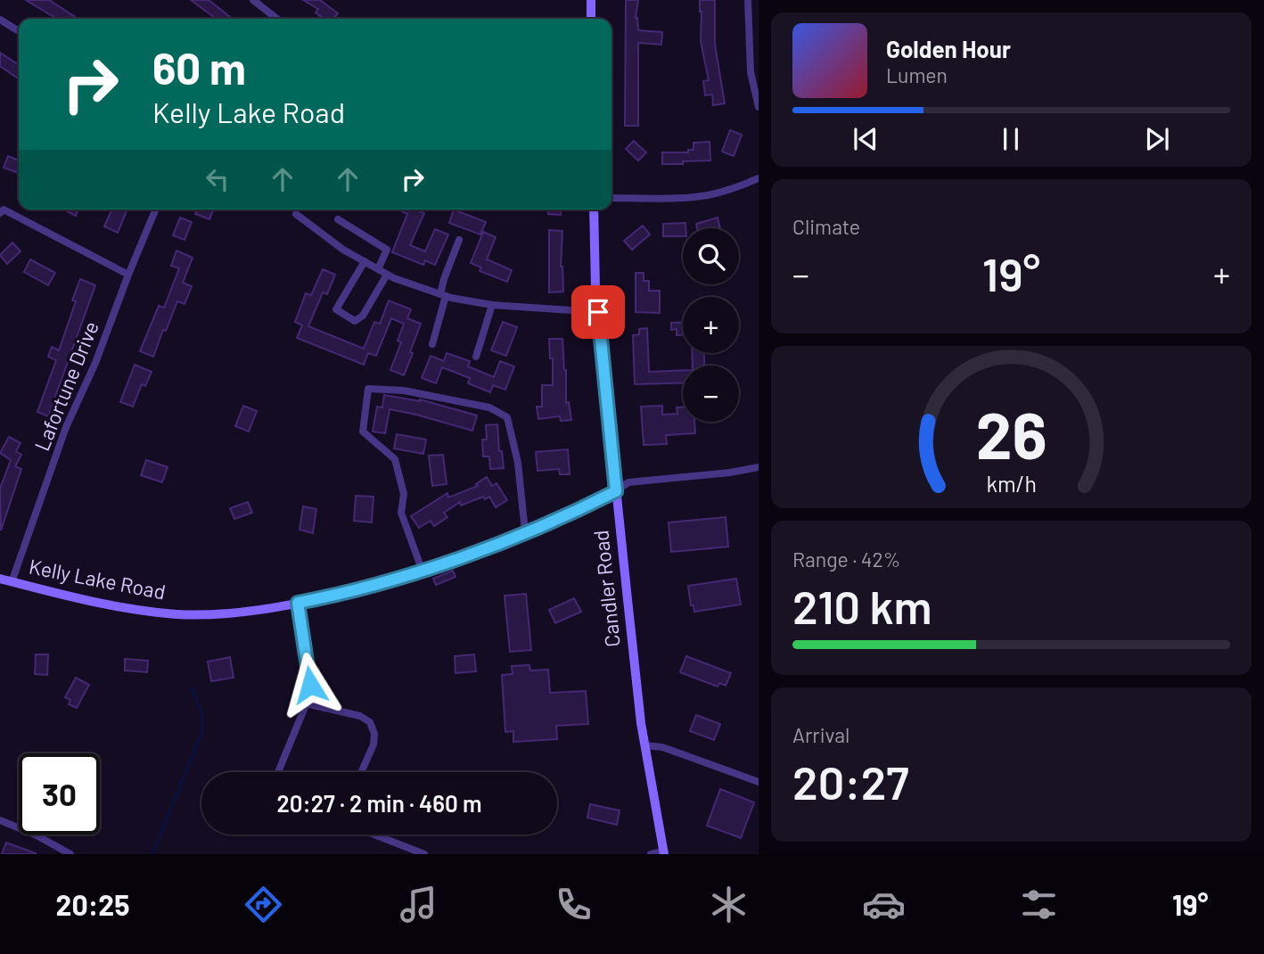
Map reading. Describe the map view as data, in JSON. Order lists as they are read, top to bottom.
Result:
{
  "streets": {
    "main road": ["Kelly Lake Road", "Candler Road"],
    "street": ["Lafortune Drive"]
  },
  "crossings": [
    ["Lafortune Drive", "Kelly Lake Road"],
    ["Kelly Lake Road", "Candler Road"]
  ],
  "page": {
    "turn": ["60 m", "Kelly Lake Road"],
    "song": ["Golden Hour", "Lumen"],
    "tile": [
      "Climate",
      ["Range · 42%", "210 km"],
      ["Arrival", "20:27"]
    ],
    "map_buttons": ["+", "−"],
    "heat": ["−", "19°", "+"],
    "limit": "30",
    "trip": "20:27 · 2 min · 460 m",
    "tabs": ["20:25", "19°"],
    "gauge": ["26", "km/h"]
  }
}
